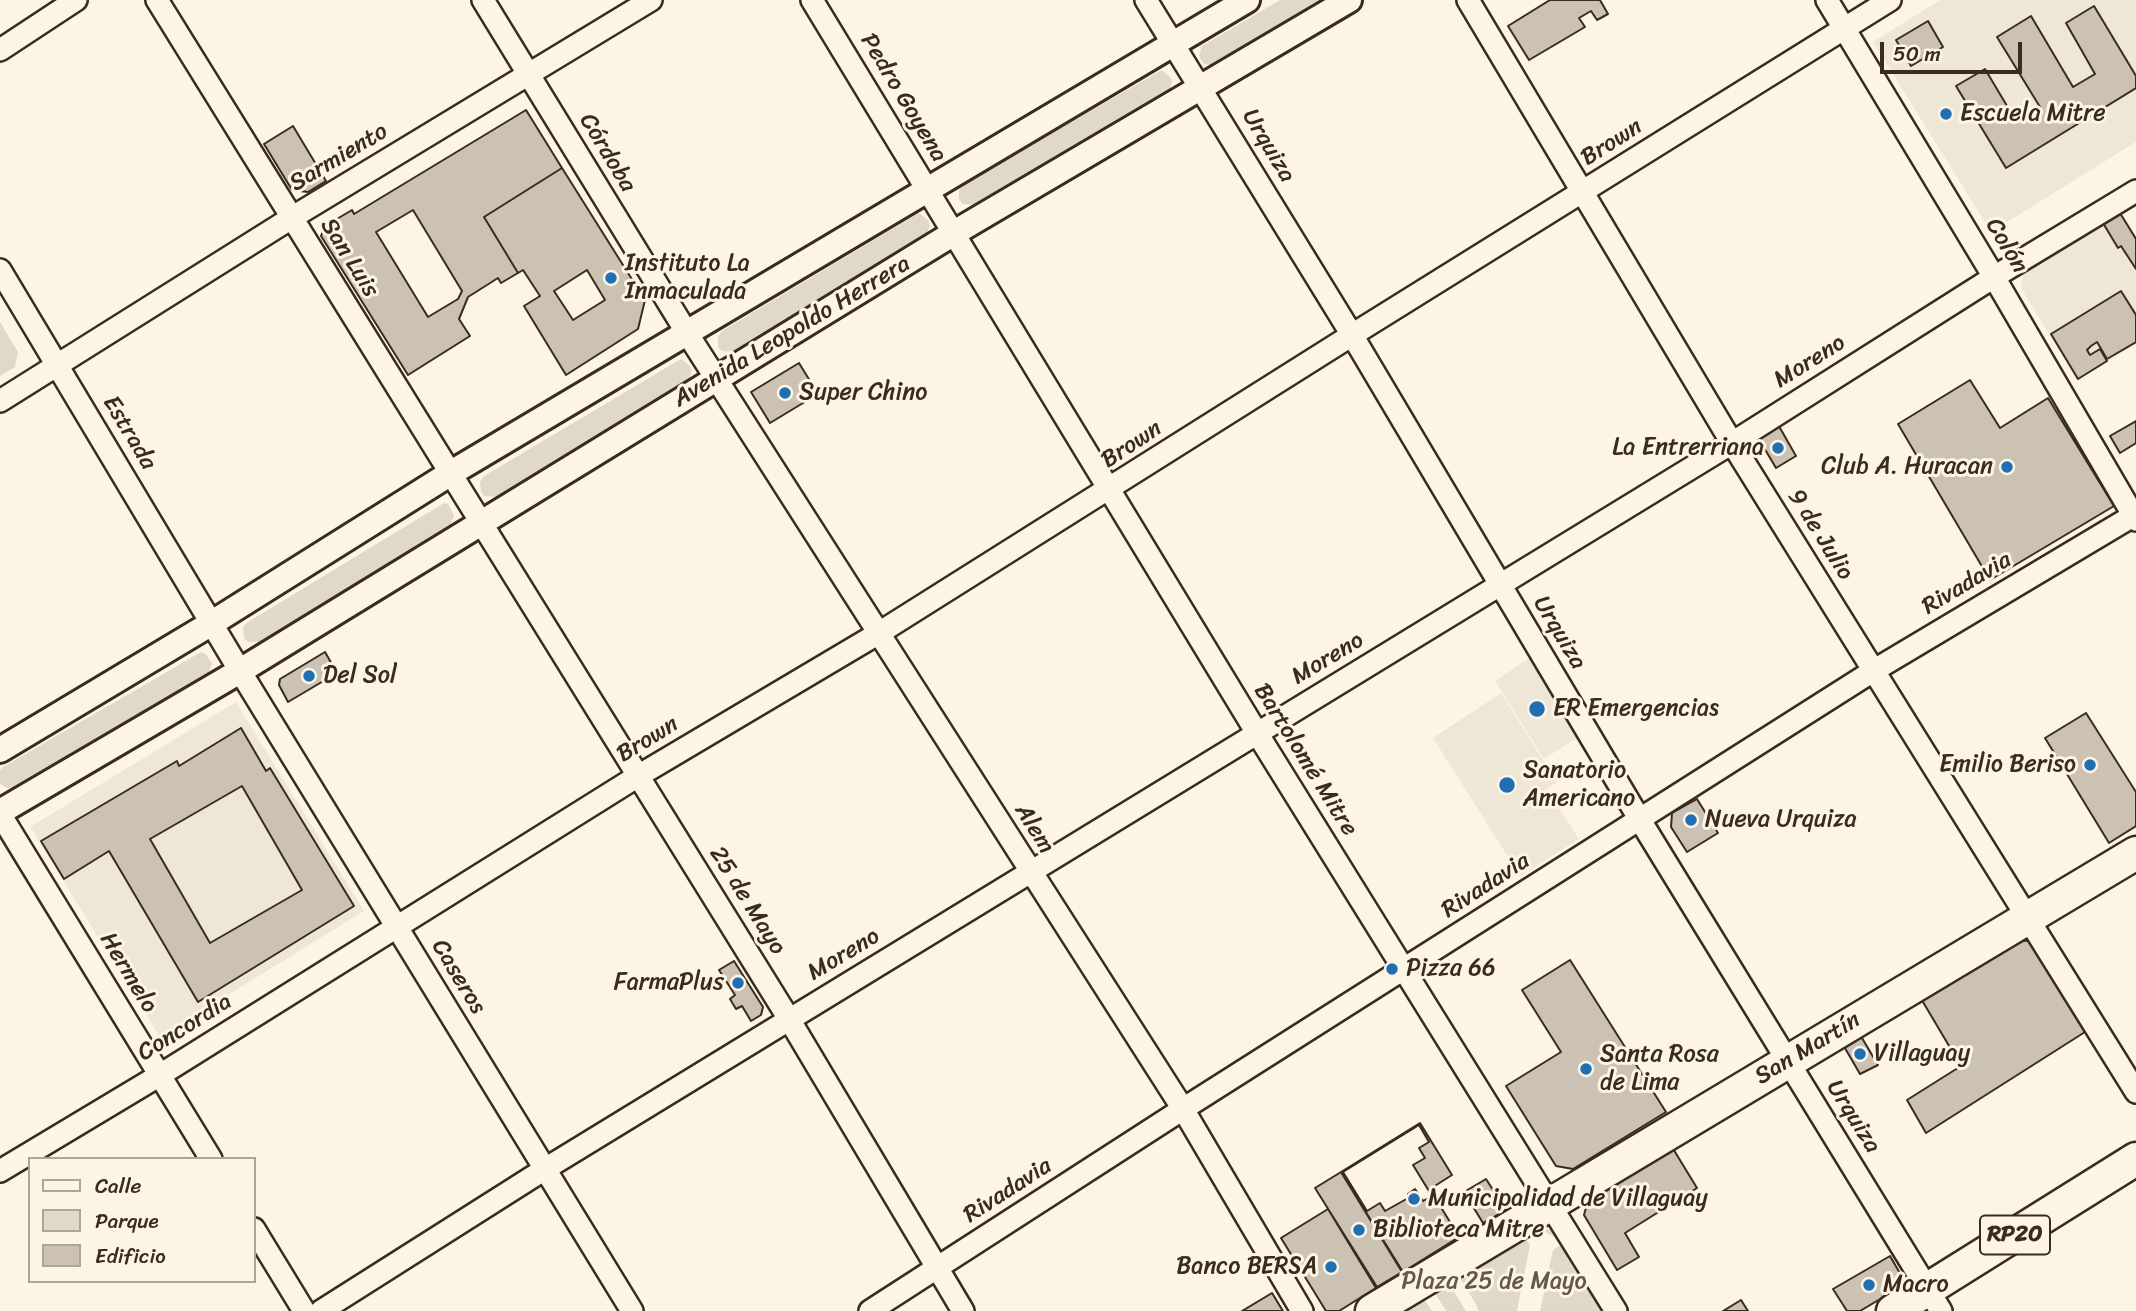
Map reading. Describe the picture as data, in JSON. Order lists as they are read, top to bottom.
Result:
{
  "streets": {
    "main road": ["San Martín", "RP20"],
    "street": [
      "Pedro Goyena",
      "Brown",
      "Urquiza",
      "Córdoba",
      "Sarmiento",
      "Colón",
      "San Luis",
      "Avenida Leopoldo Herrera",
      "Moreno",
      "Estrada",
      "9 de Julio",
      "Rivadavia",
      "Bartolomé Mitre",
      "Alem",
      "25 de Mayo",
      "Hermelo",
      "Caseros",
      "Concordia"
    ]
  },
  "crossings": [
    ["Pedro Goyena", "Avenida Leopoldo Herrera"],
    ["Pedro Goyena", "Bartolomé Mitre"],
    ["Brown", "Urquiza"],
    ["Brown", "Colón"],
    ["Brown", "9 de Julio"],
    ["Brown", "Bartolomé Mitre"],
    ["Brown", "Alem"],
    ["Brown", "25 de Mayo"],
    ["Brown", "Caseros"],
    ["Brown", "Concordia"],
    ["Urquiza", "Avenida Leopoldo Herrera"],
    ["Urquiza", "Moreno"],
    ["Urquiza", "Rivadavia"],
    ["Urquiza", "San Martín"],
    ["Urquiza", "RP20"],
    ["Córdoba", "Sarmiento"],
    ["Córdoba", "Avenida Leopoldo Herrera"],
    ["Córdoba", "Alem"],
    ["Sarmiento", "San Luis"],
    ["Sarmiento", "Estrada"],
    ["Colón", "Moreno"],
    ["Colón", "Rivadavia"],
    ["San Luis", "Avenida Leopoldo Herrera"],
    ["San Luis", "25 de Mayo"],
    ["Avenida Leopoldo Herrera", "Estrada"],
    ["Avenida Leopoldo Herrera", "Bartolomé Mitre"],
    ["Avenida Leopoldo Herrera", "Alem"],
    ["Avenida Leopoldo Herrera", "25 de Mayo"],
    ["Avenida Leopoldo Herrera", "Hermelo"],
    ["Avenida Leopoldo Herrera", "Caseros"],
    ["Moreno", "9 de Julio"],
    ["Moreno", "Bartolomé Mitre"],
    ["Moreno", "Alem"],
    ["Moreno", "25 de Mayo"],
    ["Moreno", "Caseros"],
    ["Estrada", "Caseros"],
    ["9 de Julio", "Rivadavia"],
    ["9 de Julio", "San Martín"],
    ["Rivadavia", "Bartolomé Mitre"],
    ["Rivadavia", "Alem"],
    ["Rivadavia", "25 de Mayo"],
    ["Bartolomé Mitre", "San Martín"],
    ["Hermelo", "Concordia"],
    ["Caseros", "Concordia"]
  ],
  "parks": ["Plaza 25 de Mayo"],
  "places": [
    "Escuela Mitre",
    "Instituto La Inmaculada",
    "Super Chino",
    "La Entrerriana",
    "Club A. Huracan",
    "Del Sol",
    "ER Emergencias",
    "Emilio Beriso",
    "Sanatorio Americano",
    "Nueva Urquiza",
    "Pizza 66",
    "FarmaPlus",
    "Villaguay",
    "Santa Rosa de Lima",
    "Municipalidad de Villaguay",
    "Biblioteca Mitre",
    "Banco BERSA",
    "Macro"
  ],
  "legend": ["Calle", "Parque", "Edificio"],
  "scale_bar": "50 m"
}
